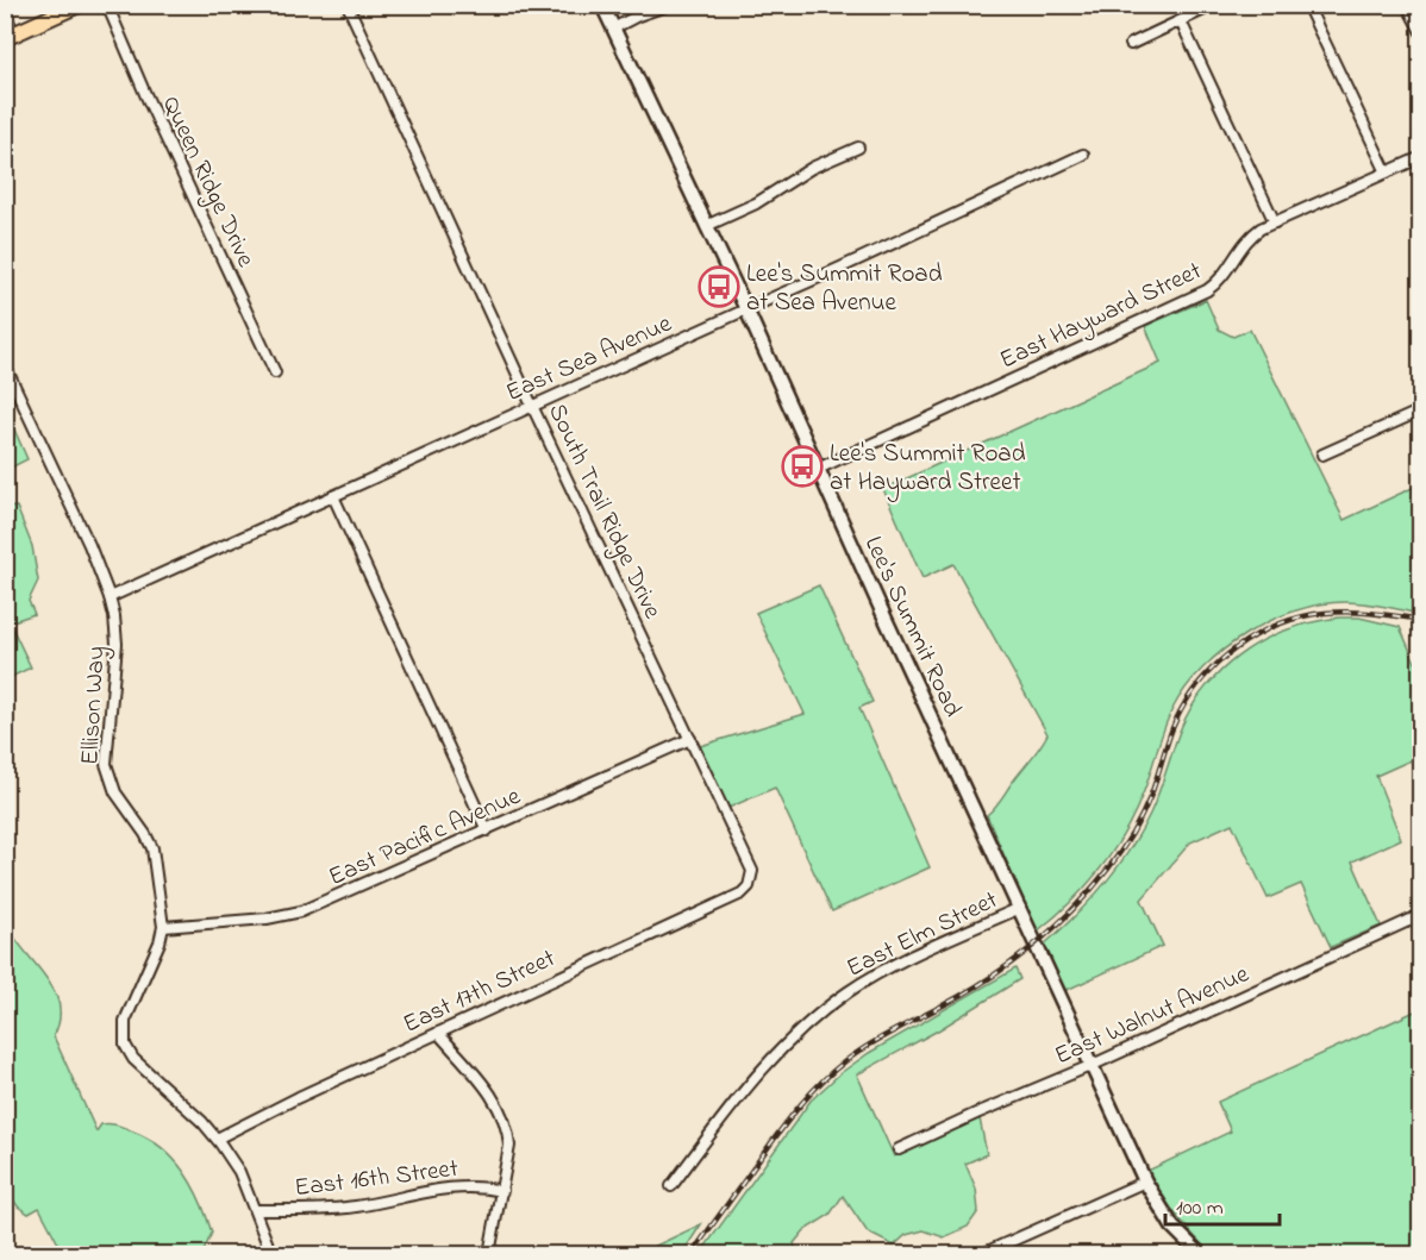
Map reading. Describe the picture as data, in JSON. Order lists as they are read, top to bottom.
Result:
{
  "streets": {
    "main road": ["Lee's Summit Road"],
    "street": [
      "Queen Ridge Drive",
      "East Hayward Street",
      "East Sea Avenue",
      "South Trail Ridge Drive",
      "Ellison Way",
      "East Pacific Avenue",
      "East Elm Street",
      "East 17th Street",
      "East Walnut Avenue",
      "East 16th Street"
    ]
  },
  "crossings": [
    ["East Hayward Street", "Lee's Summit Road"],
    ["East Sea Avenue", "South Trail Ridge Drive"],
    ["East Sea Avenue", "Lee's Summit Road"],
    ["East Sea Avenue", "Ellison Way"],
    ["South Trail Ridge Drive", "East Pacific Avenue"],
    ["South Trail Ridge Drive", "East 17th Street"],
    ["Lee's Summit Road", "East Elm Street"],
    ["Lee's Summit Road", "East Walnut Avenue"],
    ["Ellison Way", "East Pacific Avenue"],
    ["Ellison Way", "East 17th Street"],
    ["Ellison Way", "East 16th Street"]
  ],
  "places": {
    "bus stop": ["Lee's Summit Road at Sea Avenue", "Lee's Summit Road at Hayward Street"]
  },
  "scale_bar": "100 m"
}
